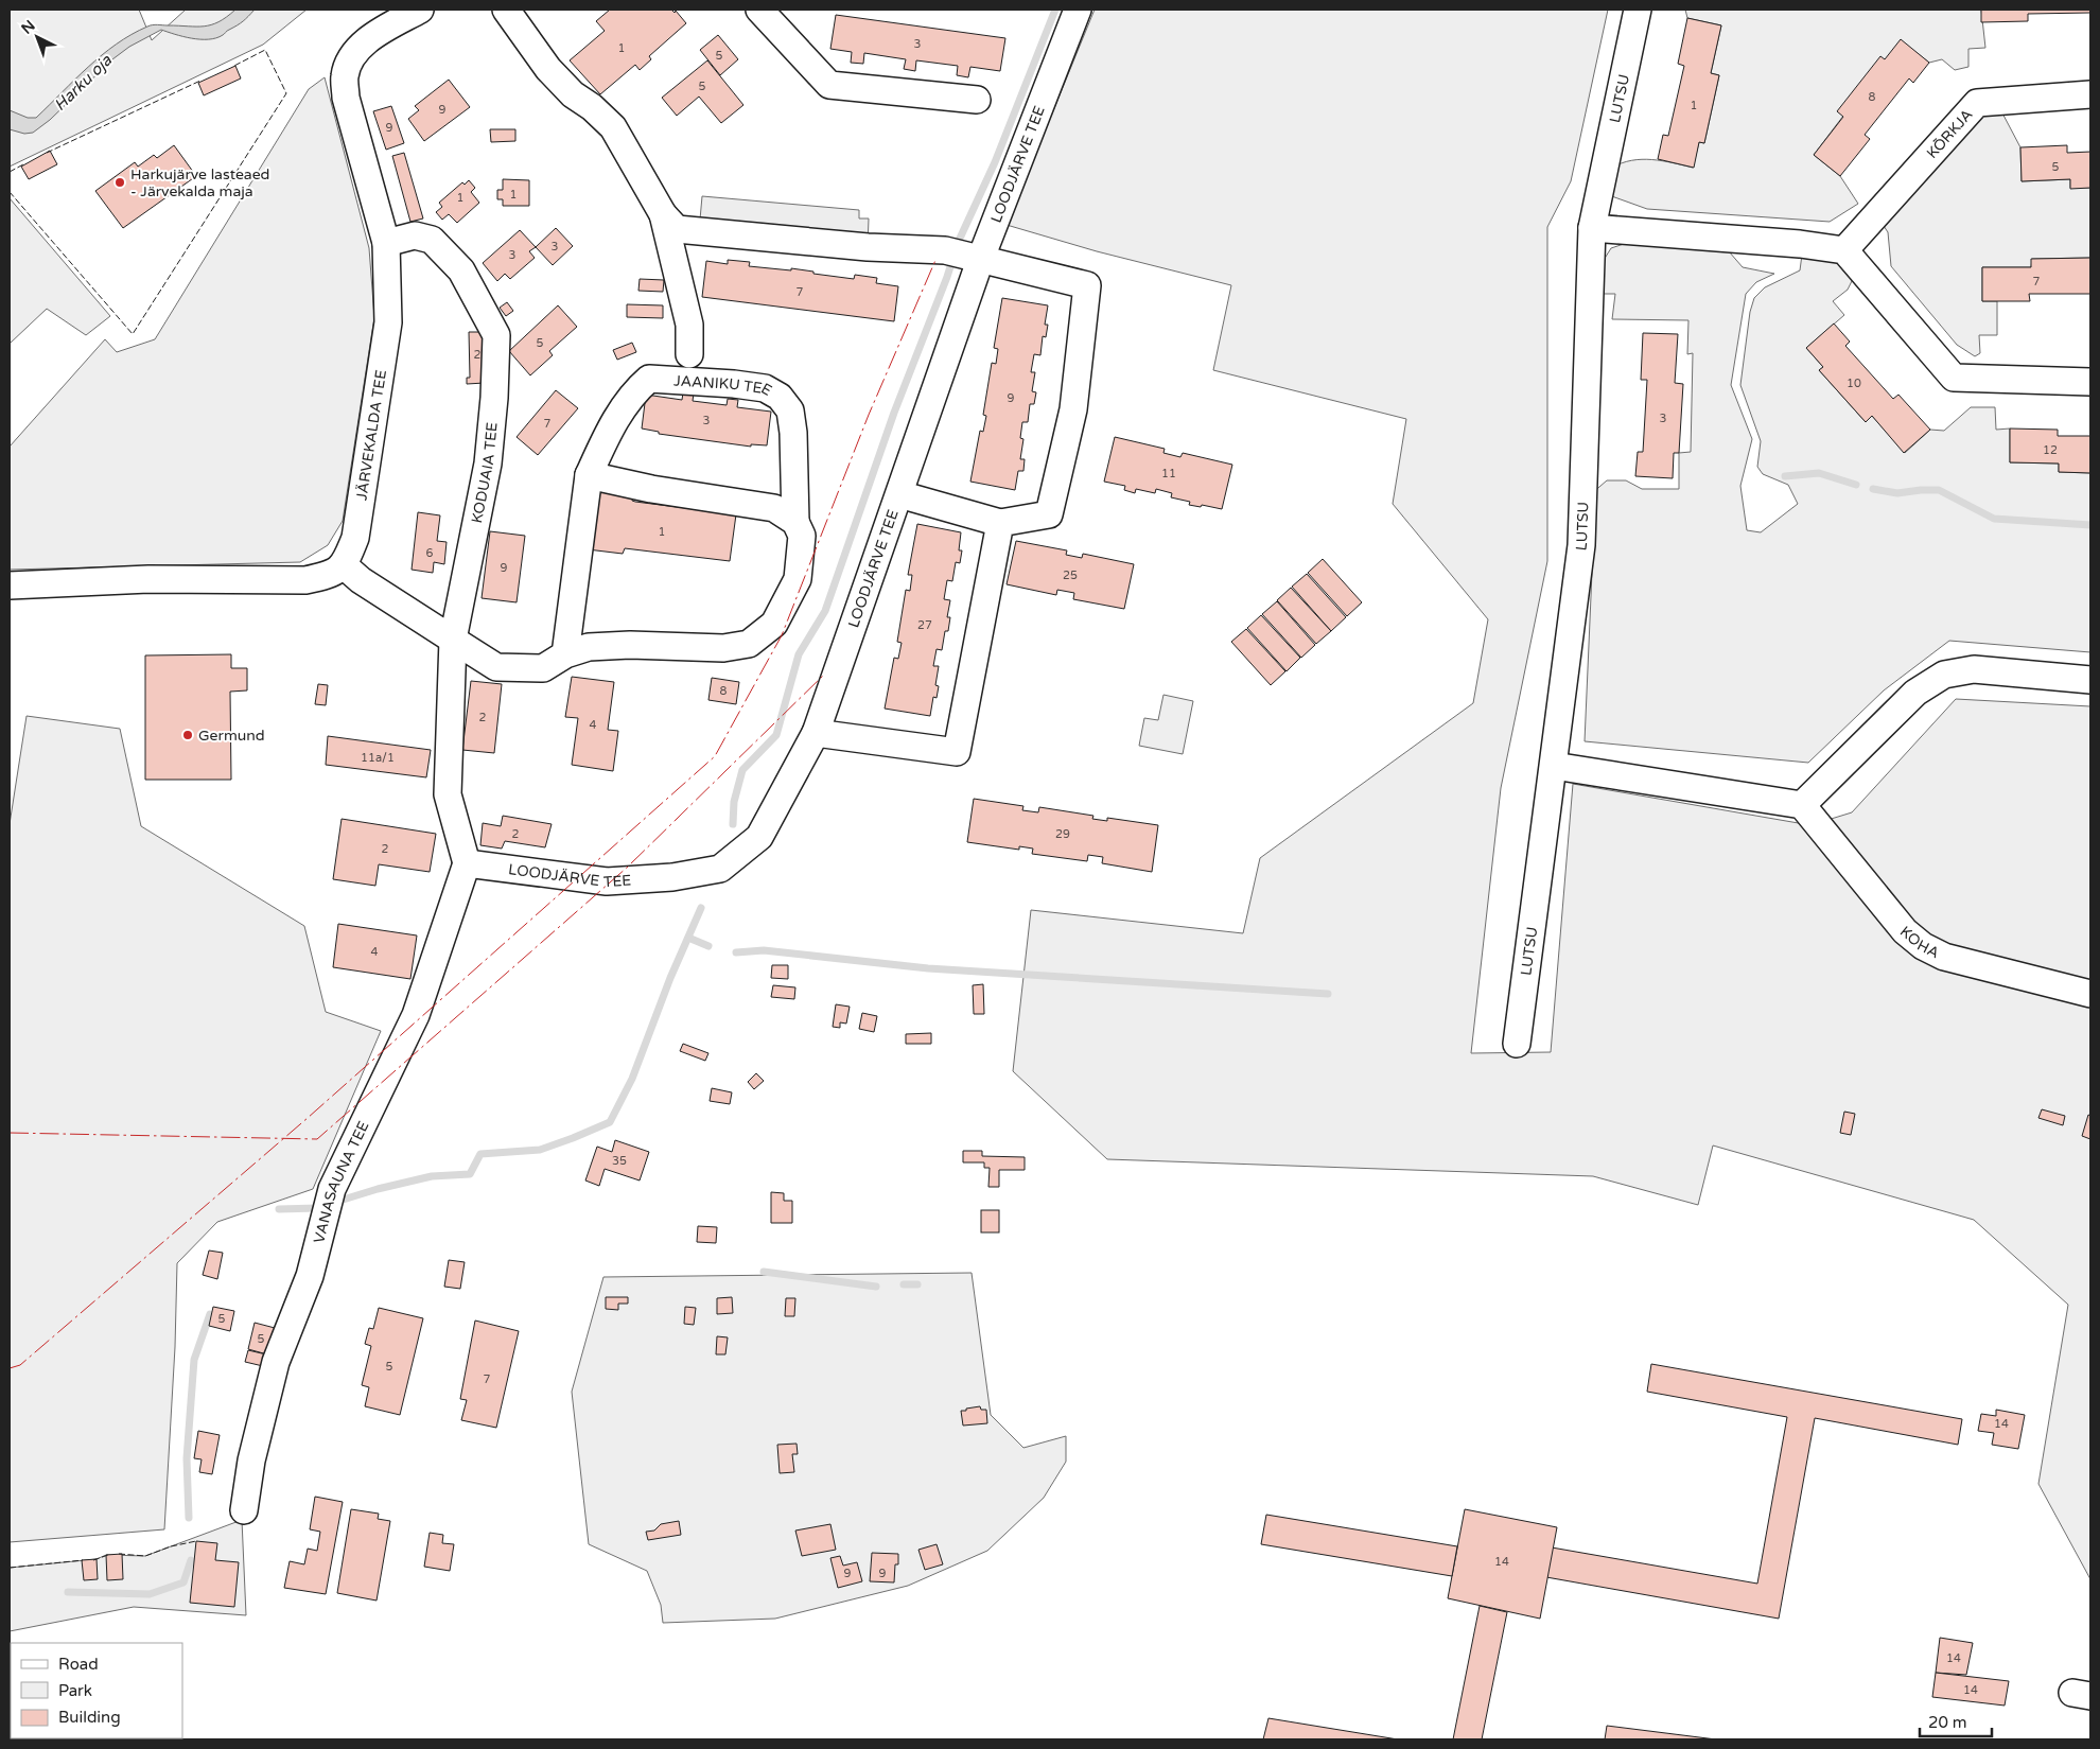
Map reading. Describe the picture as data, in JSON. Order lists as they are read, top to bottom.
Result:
{
  "streets": {
    "street": [
      "LUTSU",
      "KÕRKJA",
      "LOODJÄRVE TEE",
      "JAANIKU TEE",
      "JÄRVEKALDA TEE",
      "KODUAIA TEE",
      "KOHA",
      "VANASAUNA TEE"
    ]
  },
  "crossings": [
    ["LOODJÄRVE TEE", "VANASAUNA TEE"],
    ["JAANIKU TEE", "KODUAIA TEE"],
    ["JÄRVEKALDA TEE", "KODUAIA TEE"]
  ],
  "water": ["Harku oja"],
  "places": ["Harkujärve lasteaed - Järvekalda maja", "Germund"],
  "house_numbers": [
    "3",
    "1",
    "5",
    "5",
    "8",
    "1",
    "9",
    "9",
    "5",
    "1",
    "1",
    "3",
    "3",
    "7",
    "7",
    "5",
    "2",
    "10",
    "9",
    "3",
    "3",
    "7",
    "12",
    "11",
    "1",
    "6",
    "9",
    "25",
    "27",
    "8",
    "2",
    "4",
    "11a/1",
    "2",
    "29",
    "2",
    "4",
    "35",
    "5",
    "5",
    "5",
    "7",
    "14",
    "14",
    "9",
    "9",
    "14",
    "14"
  ],
  "legend": ["Road", "Park", "Building"],
  "scale_bar": "20 m",
  "north": "top left"
}
